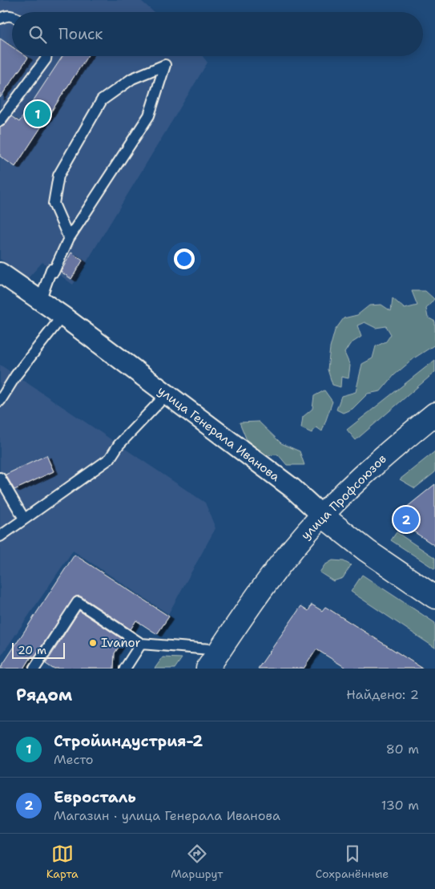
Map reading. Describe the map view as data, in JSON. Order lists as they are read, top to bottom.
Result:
{
  "streets": {
    "main road": ["улица Генерала Иванова", "улица Профсоюзов"]
  },
  "crossings": [
    ["улица Генерала Иванова", "улица Профсоюзов"]
  ],
  "places": ["Ivanor"],
  "scale_bar": "20 m",
  "page": {
    "search": "Поиск",
    "pins": ["1", "2"],
    "scale": "20 m",
    "heading": ["Рядом", "Найдено: 2"],
    "list": [
      {
        "mark": "1",
        "name": "Стройиндустрия-2",
        "note": "Место",
        "value": "80 m"
      },
      {
        "mark": "2",
        "name": "Евросталь",
        "note": "Магазин · улица Генерала Иванова",
        "value": "130 m"
      }
    ],
    "nav": ["Карта", "Маршрут", "Сохранённые"]
  }
}
